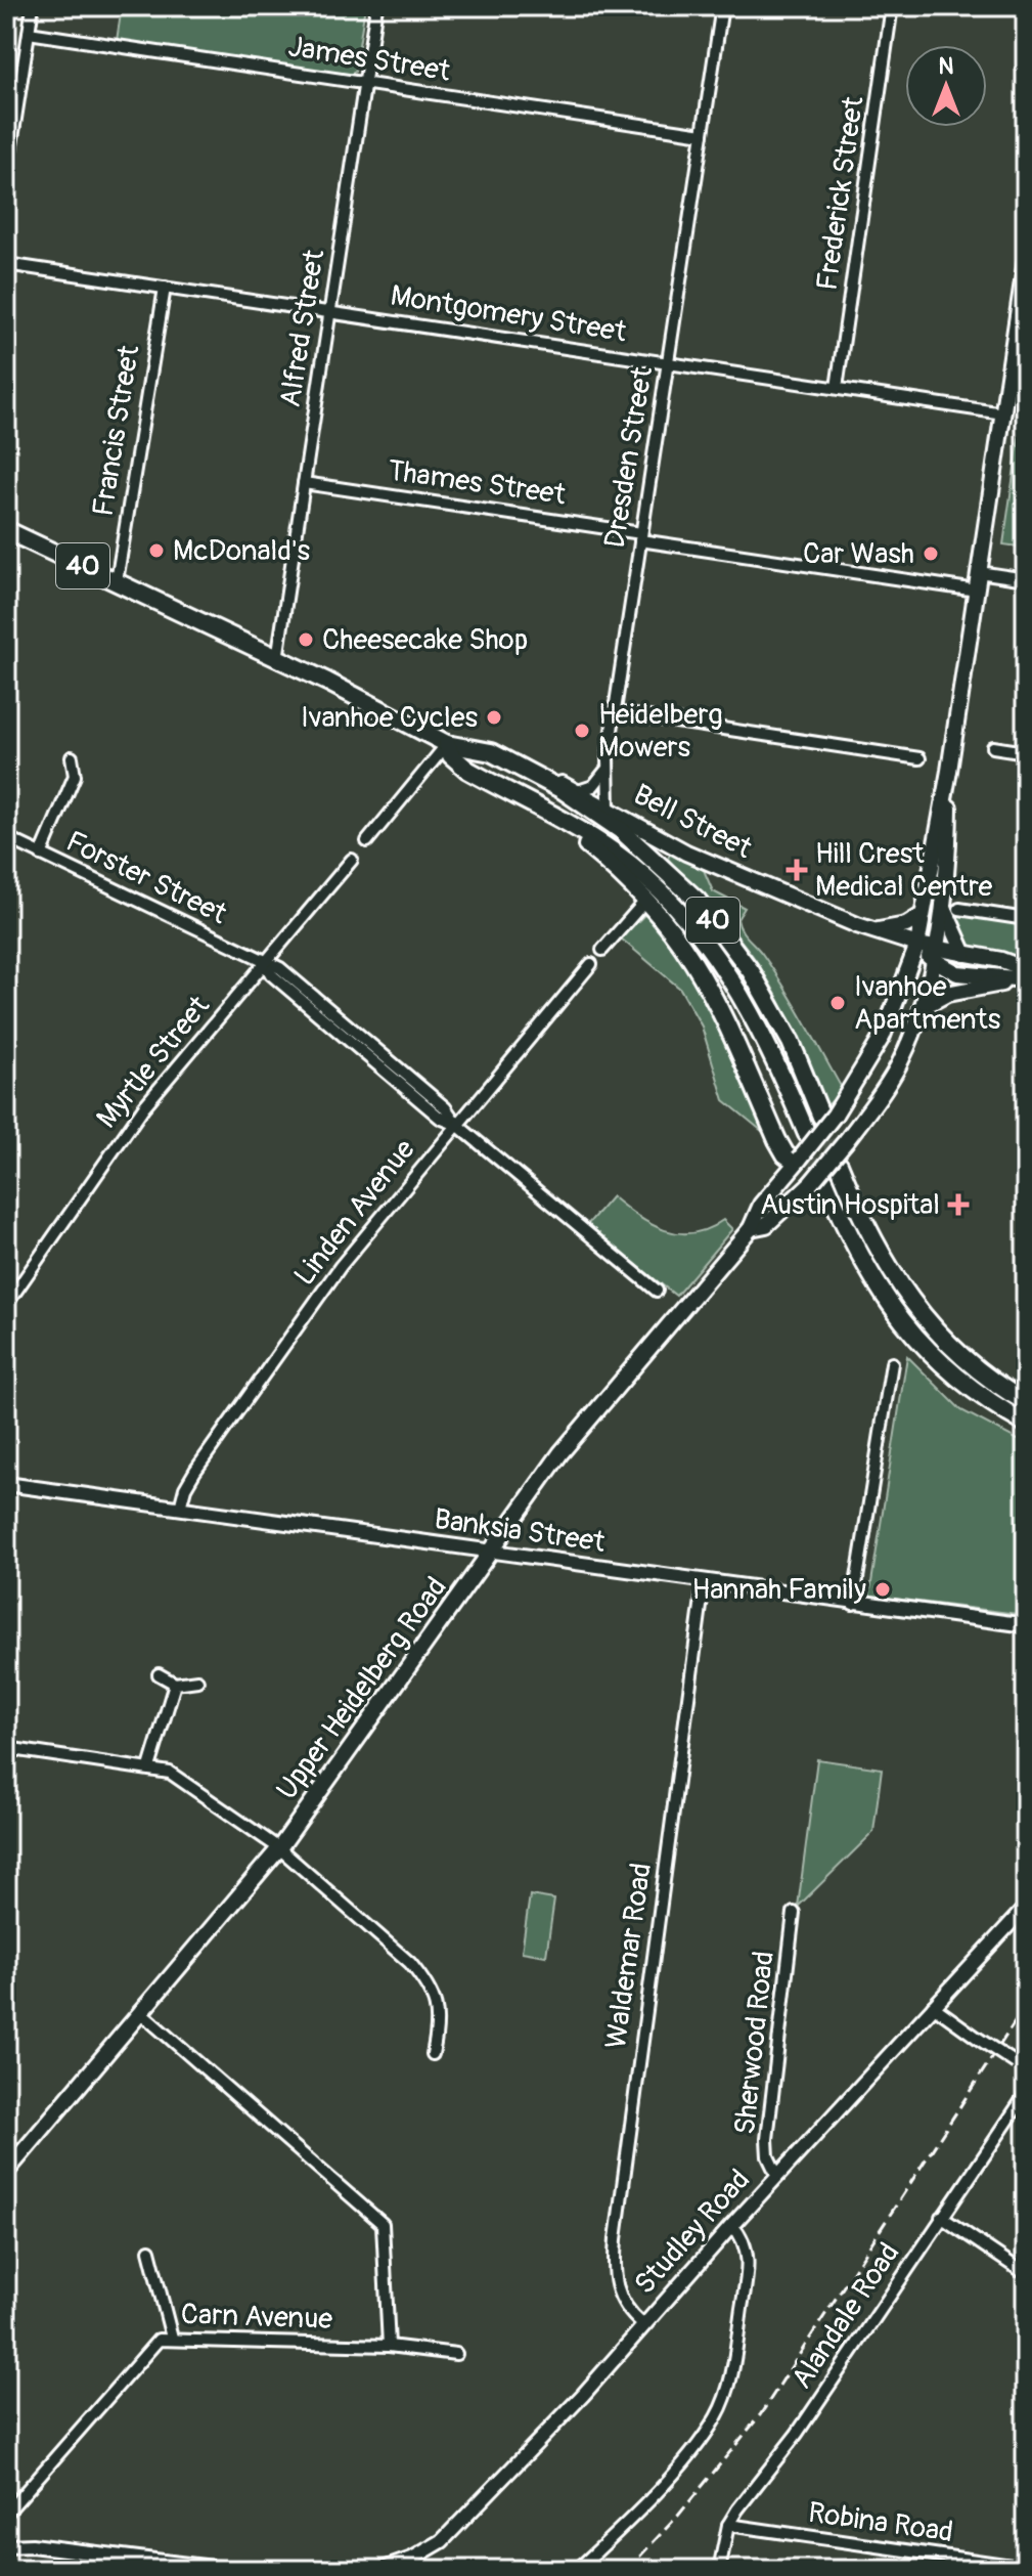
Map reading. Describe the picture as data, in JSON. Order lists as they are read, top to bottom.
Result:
{
  "streets": {
    "highway": ["40", "Bell Street"],
    "main road": ["Upper Heidelberg Road"],
    "street": [
      "James Street",
      "Frederick Street",
      "Montgomery Street",
      "Alfred Street",
      "Francis Street",
      "Dresden Street",
      "Thames Street",
      "Forster Street",
      "Myrtle Street",
      "Linden Avenue",
      "Banksia Street",
      "Waldemar Road",
      "Sherwood Road",
      "Studley Road",
      "Alandale Road",
      "Carn Avenue",
      "Robina Road"
    ]
  },
  "crossings": [
    ["James Street", "Alfred Street"],
    ["James Street", "Dresden Street"],
    ["Frederick Street", "Montgomery Street"],
    ["Montgomery Street", "Alfred Street"],
    ["Montgomery Street", "Francis Street"],
    ["Montgomery Street", "Dresden Street"],
    ["Montgomery Street", "Upper Heidelberg Road"],
    ["Alfred Street", "Thames Street"],
    ["Alfred Street", "Bell Street"],
    ["Francis Street", "Bell Street"],
    ["Dresden Street", "Thames Street"],
    ["Dresden Street", "Bell Street"],
    ["Thames Street", "Upper Heidelberg Road"],
    ["40", "Bell Street"],
    ["40", "Upper Heidelberg Road"],
    ["Bell Street", "Upper Heidelberg Road"],
    ["Forster Street", "Myrtle Street"],
    ["Forster Street", "Linden Avenue"],
    ["Linden Avenue", "Banksia Street"],
    ["Banksia Street", "Upper Heidelberg Road"],
    ["Banksia Street", "Waldemar Road"],
    ["Waldemar Road", "Studley Road"],
    ["Sherwood Road", "Studley Road"],
    ["Alandale Road", "Robina Road"]
  ],
  "places": {
    "other": [
      "McDonald's",
      "Car Wash",
      "Cheesecake Shop",
      "Ivanhoe Cycles",
      "Heidelberg Mowers",
      "Ivanhoe Apartments",
      "Hannah Family"
    ],
    "health": ["Hill Crest Medical Centre", "Austin Hospital"]
  },
  "north": "top"
}
